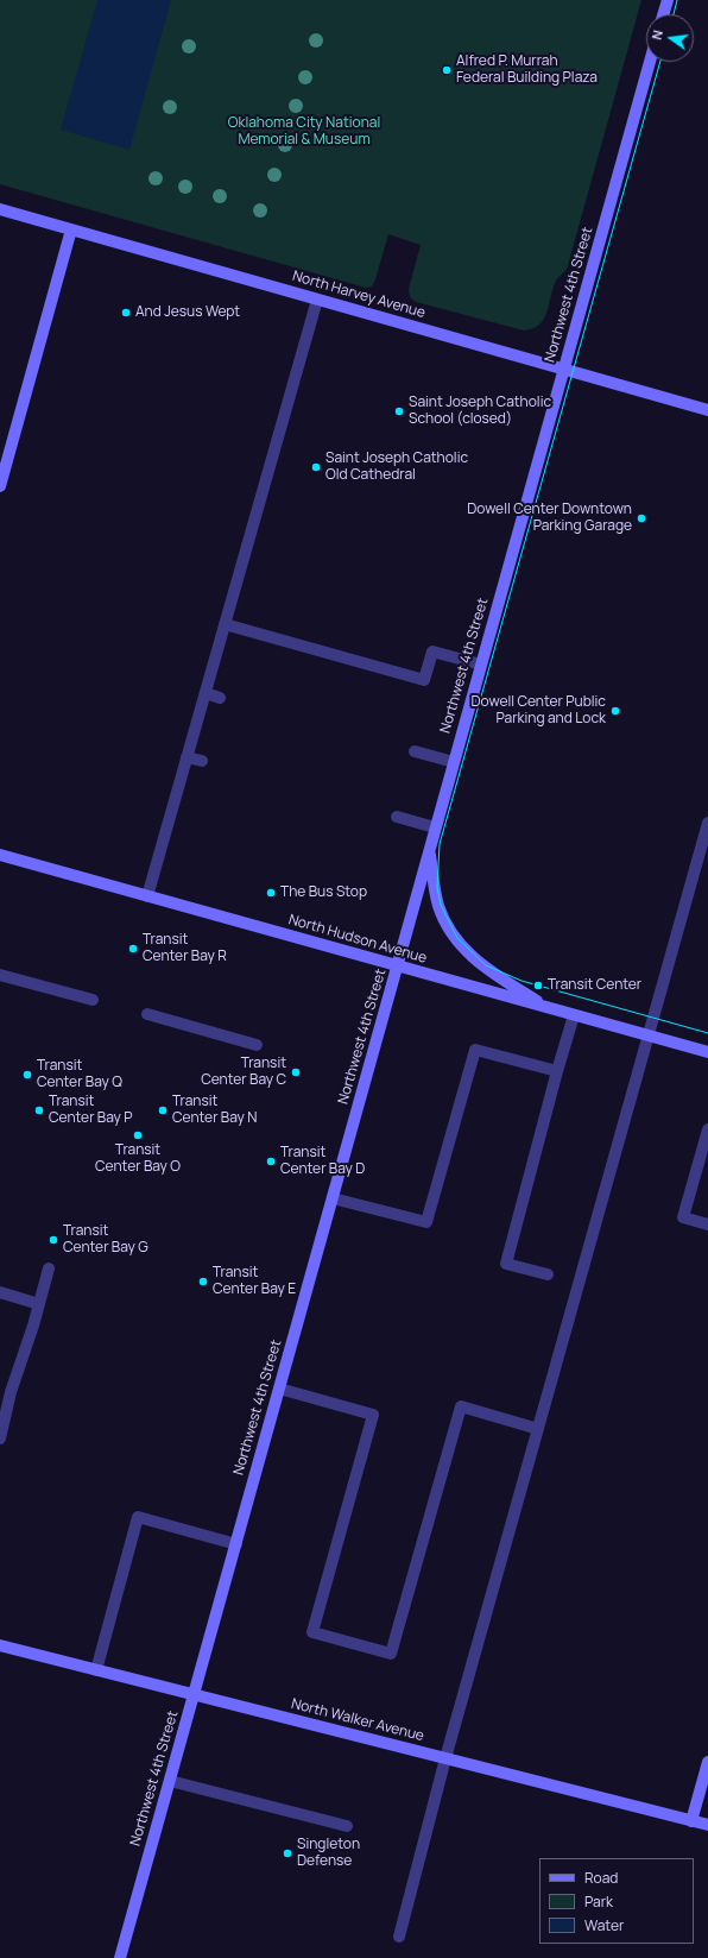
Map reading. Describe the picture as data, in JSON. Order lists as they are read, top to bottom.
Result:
{
  "streets": {
    "street": [
      "North Harvey Avenue",
      "Northwest 4th Street",
      "North Hudson Avenue",
      "North Walker Avenue"
    ]
  },
  "crossings": [
    ["North Harvey Avenue", "Northwest 4th Street"],
    ["Northwest 4th Street", "North Hudson Avenue"],
    ["Northwest 4th Street", "North Walker Avenue"]
  ],
  "parks": ["Oklahoma City National Memorial & Museum"],
  "places": [
    "Alfred P. Murrah Federal Building Plaza",
    "And Jesus Wept",
    "Saint Joseph Catholic School (closed)",
    "Saint Joseph Catholic Old Cathedral",
    "Dowell Center Downtown Parking Garage",
    "Dowell Center Public Parking and Lock",
    "The Bus Stop",
    "Transit Center Bay R",
    "Transit Center",
    "Transit Center Bay C",
    "Transit Center Bay Q",
    "Transit Center Bay P",
    "Transit Center Bay N",
    "Transit Center Bay O",
    "Transit Center Bay D",
    "Transit Center Bay G",
    "Transit Center Bay E",
    "Singleton Defense"
  ],
  "legend": ["Road", "Park", "Water"],
  "north": "left"
}
